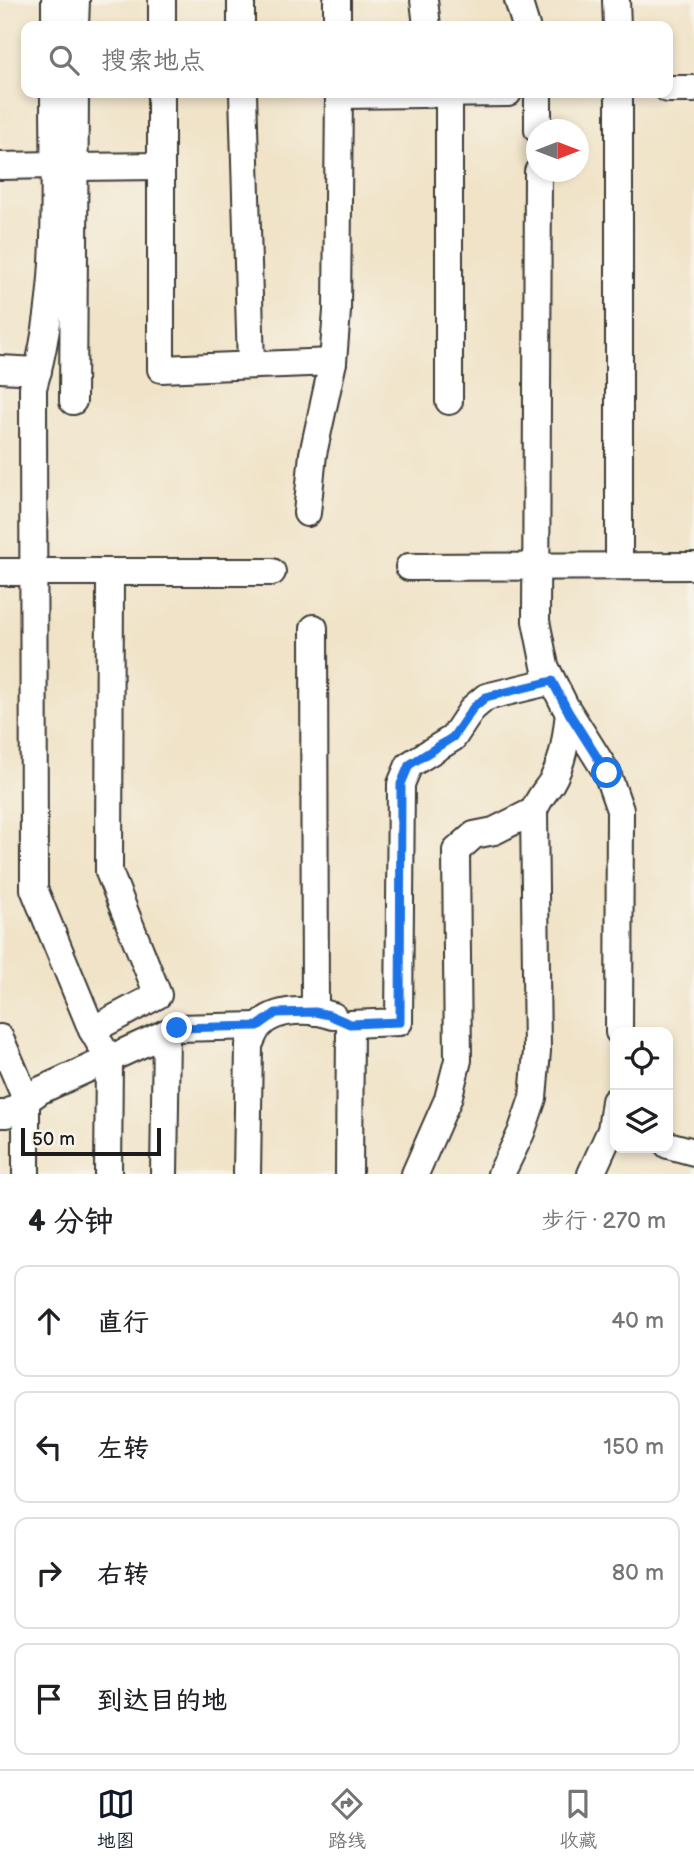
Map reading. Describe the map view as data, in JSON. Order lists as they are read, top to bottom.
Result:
{
  "scale_bar": "50 m",
  "north": "right",
  "page": {
    "search": "搜索地点",
    "scale": "50 m",
    "heading": ["4 分钟", "步行 · 270 m"],
    "list": [
      ["直行", "40 m"],
      ["左转", "150 m"],
      ["右转", "80 m"],
      "到达目的地"
    ],
    "nav": ["地图", "路线", "收藏"]
  }
}
